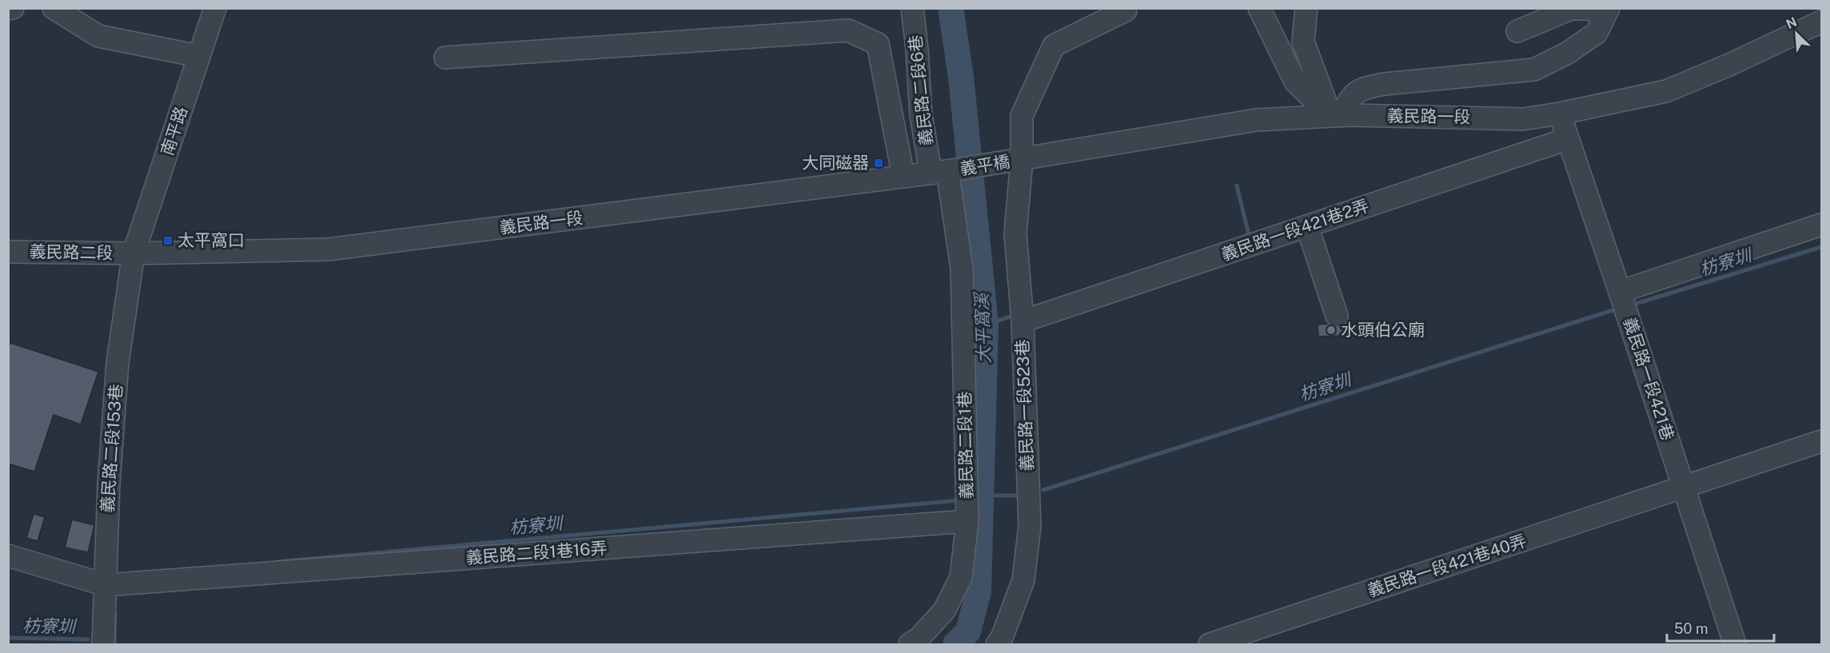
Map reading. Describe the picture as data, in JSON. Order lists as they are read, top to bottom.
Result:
{
  "streets": {
    "street": [
      "義民路二段6巷",
      "義民路一段",
      "南平路",
      "義平橋",
      "義民路一段421巷2弄",
      "義民路二段",
      "義民路一段421巷",
      "義民路一段523巷",
      "義民路二段1巷",
      "義民路二段153巷",
      "義民路二段1巷16弄",
      "義民路一段421巷40弄"
    ]
  },
  "crossings": [
    ["義民路二段6巷", "義民路一段"],
    ["義民路二段6巷", "義平橋"],
    ["義民路二段6巷", "義民路二段1巷"],
    ["義民路一段", "南平路"],
    ["義民路一段", "義平橋"],
    ["義民路一段", "義民路二段"],
    ["義民路一段", "義民路一段421巷"],
    ["義民路一段", "義民路一段523巷"],
    ["義民路一段", "義民路二段1巷"],
    ["義民路一段", "義民路二段153巷"],
    ["南平路", "義民路二段"],
    ["南平路", "義民路二段153巷"],
    ["義平橋", "義民路一段523巷"],
    ["義平橋", "義民路二段1巷"],
    ["義民路一段421巷2弄", "義民路一段421巷"],
    ["義民路一段421巷2弄", "義民路一段523巷"],
    ["義民路二段", "義民路二段153巷"],
    ["義民路一段421巷", "義民路一段421巷40弄"],
    ["義民路二段1巷", "義民路二段1巷16弄"],
    ["義民路二段153巷", "義民路二段1巷16弄"]
  ],
  "water": ["枋寮圳", "大平窩溪"],
  "places": {
    "transit": ["大同磁器", "太平窩口"],
    "other": ["水頭伯公廟"]
  },
  "scale_bar": "50 m",
  "north": "top left"
}
